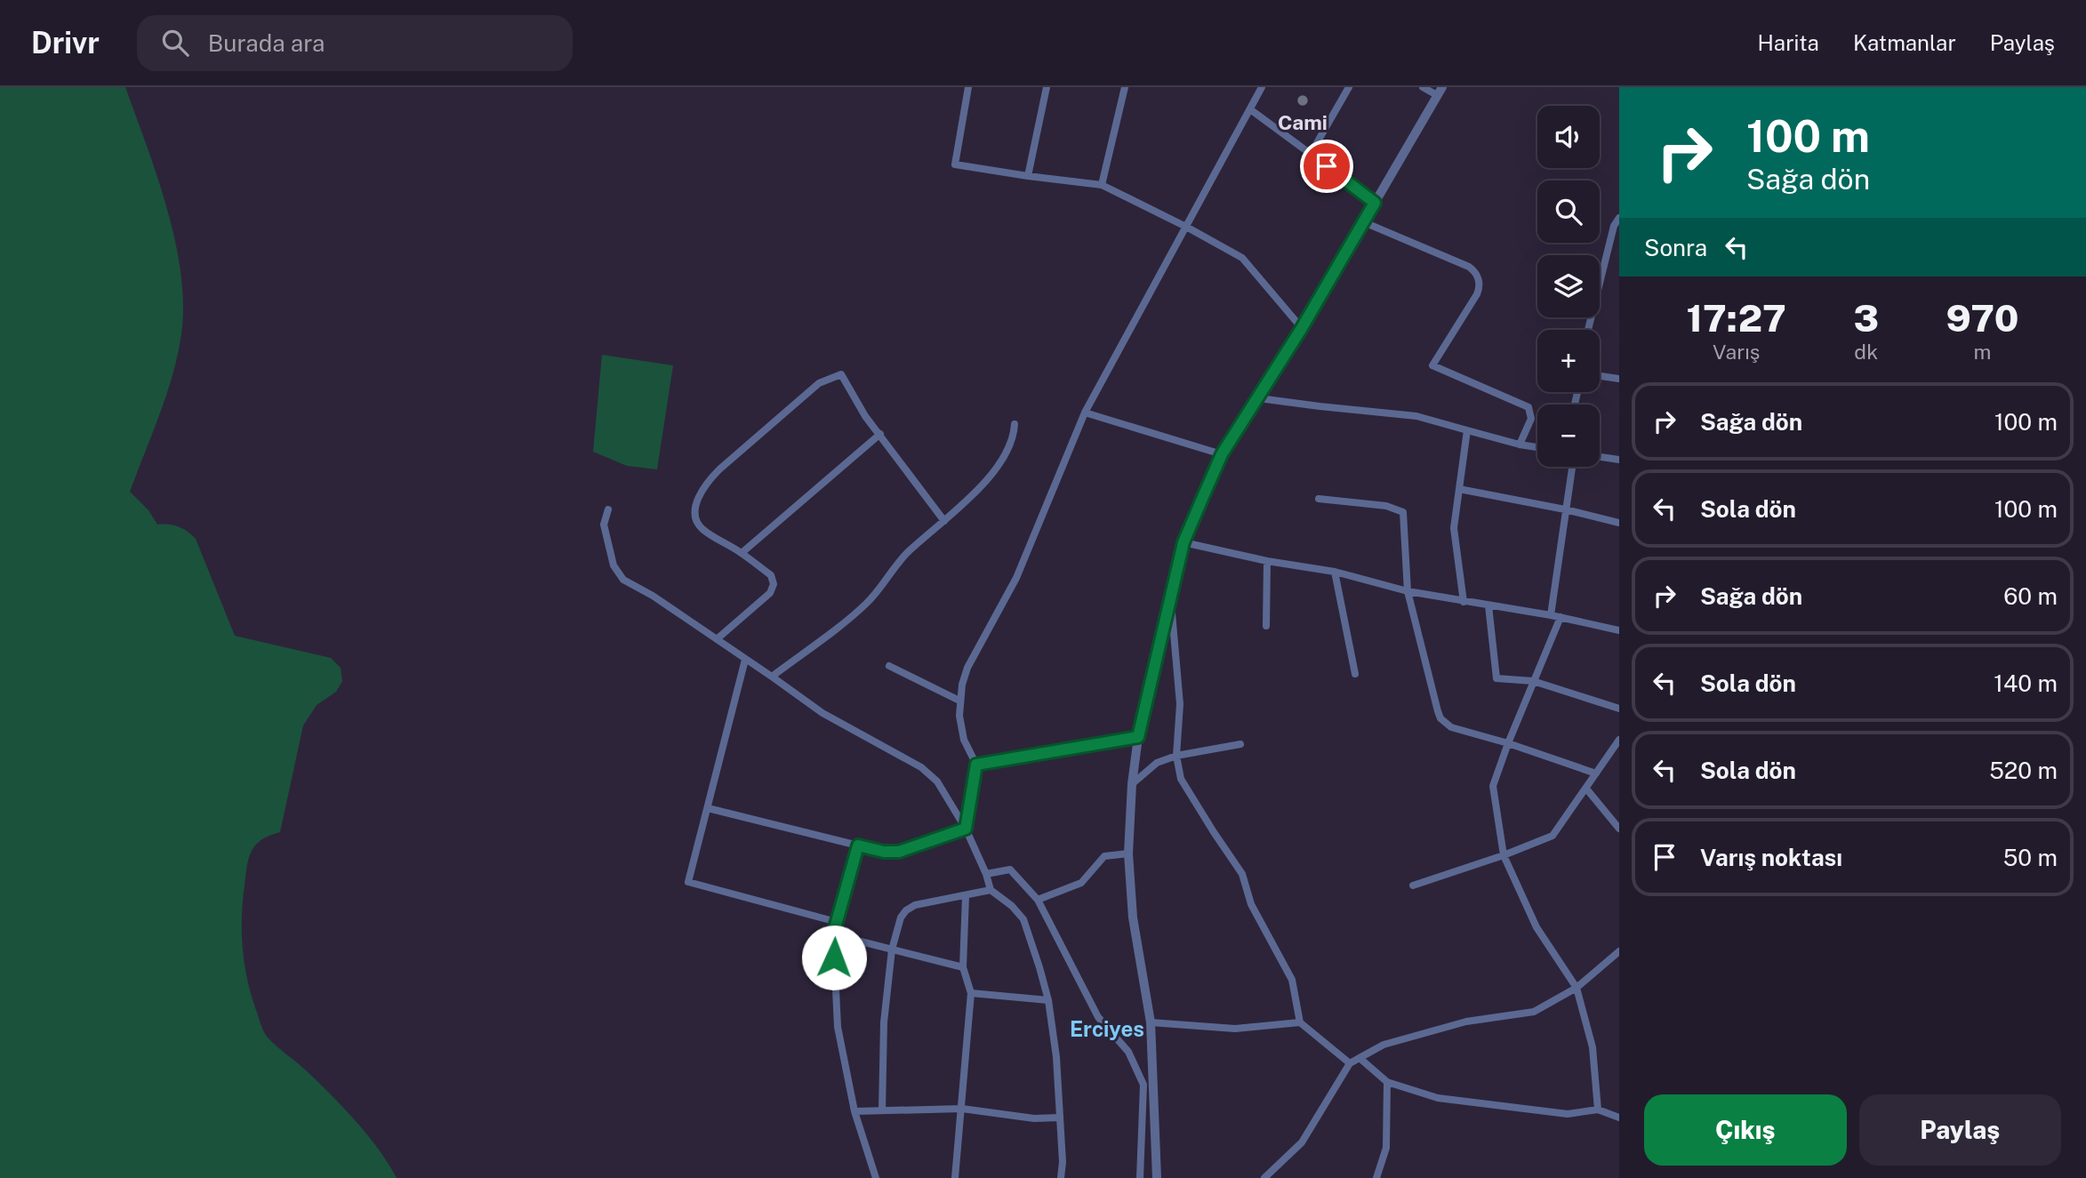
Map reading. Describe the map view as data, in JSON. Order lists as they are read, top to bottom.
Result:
{
  "districts": ["Erciyes"],
  "places": ["Cami"],
  "page": {
    "header": "Drivr",
    "search": "Burada ara",
    "nav": ["Harita", "Katmanlar", "Paylaş"],
    "turn": ["100 m", "Sağa dön"],
    "map_buttons": ["+", "−"],
    "then": "Sonra",
    "eta": [
      "17:27",
      "Varış",
      "3",
      "dk",
      "970",
      "m"
    ],
    "list": [
      {
        "name": "Sağa dön",
        "value": "100 m"
      },
      {
        "name": "Sola dön",
        "value": "100 m"
      },
      {
        "name": "Sağa dön",
        "value": "60 m"
      },
      {
        "name": "Sola dön",
        "value": "140 m"
      },
      {
        "name": "Sola dön",
        "value": "520 m"
      },
      {
        "name": "Varış noktası",
        "value": "50 m"
      }
    ],
    "buttons": ["Çıkış", "Paylaş"]
  }
}
